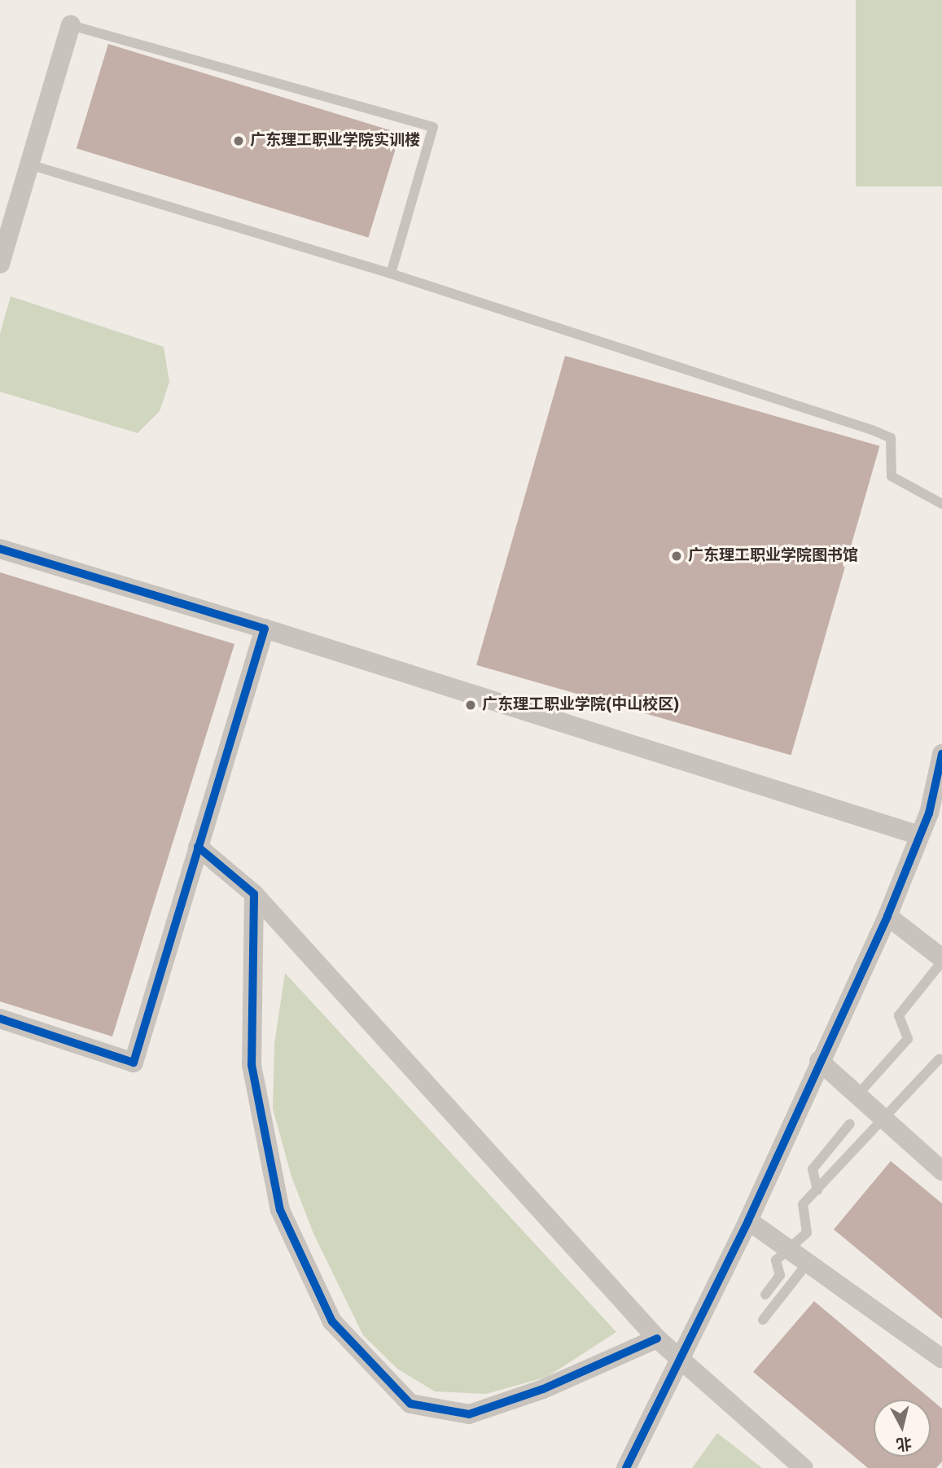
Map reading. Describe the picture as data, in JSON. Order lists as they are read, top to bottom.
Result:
{
  "places": ["广东理工职业学院实训楼", "广东理工职业学院图书馆", "广东理工职业学院(中山校区)"],
  "north": "bottom"
}
